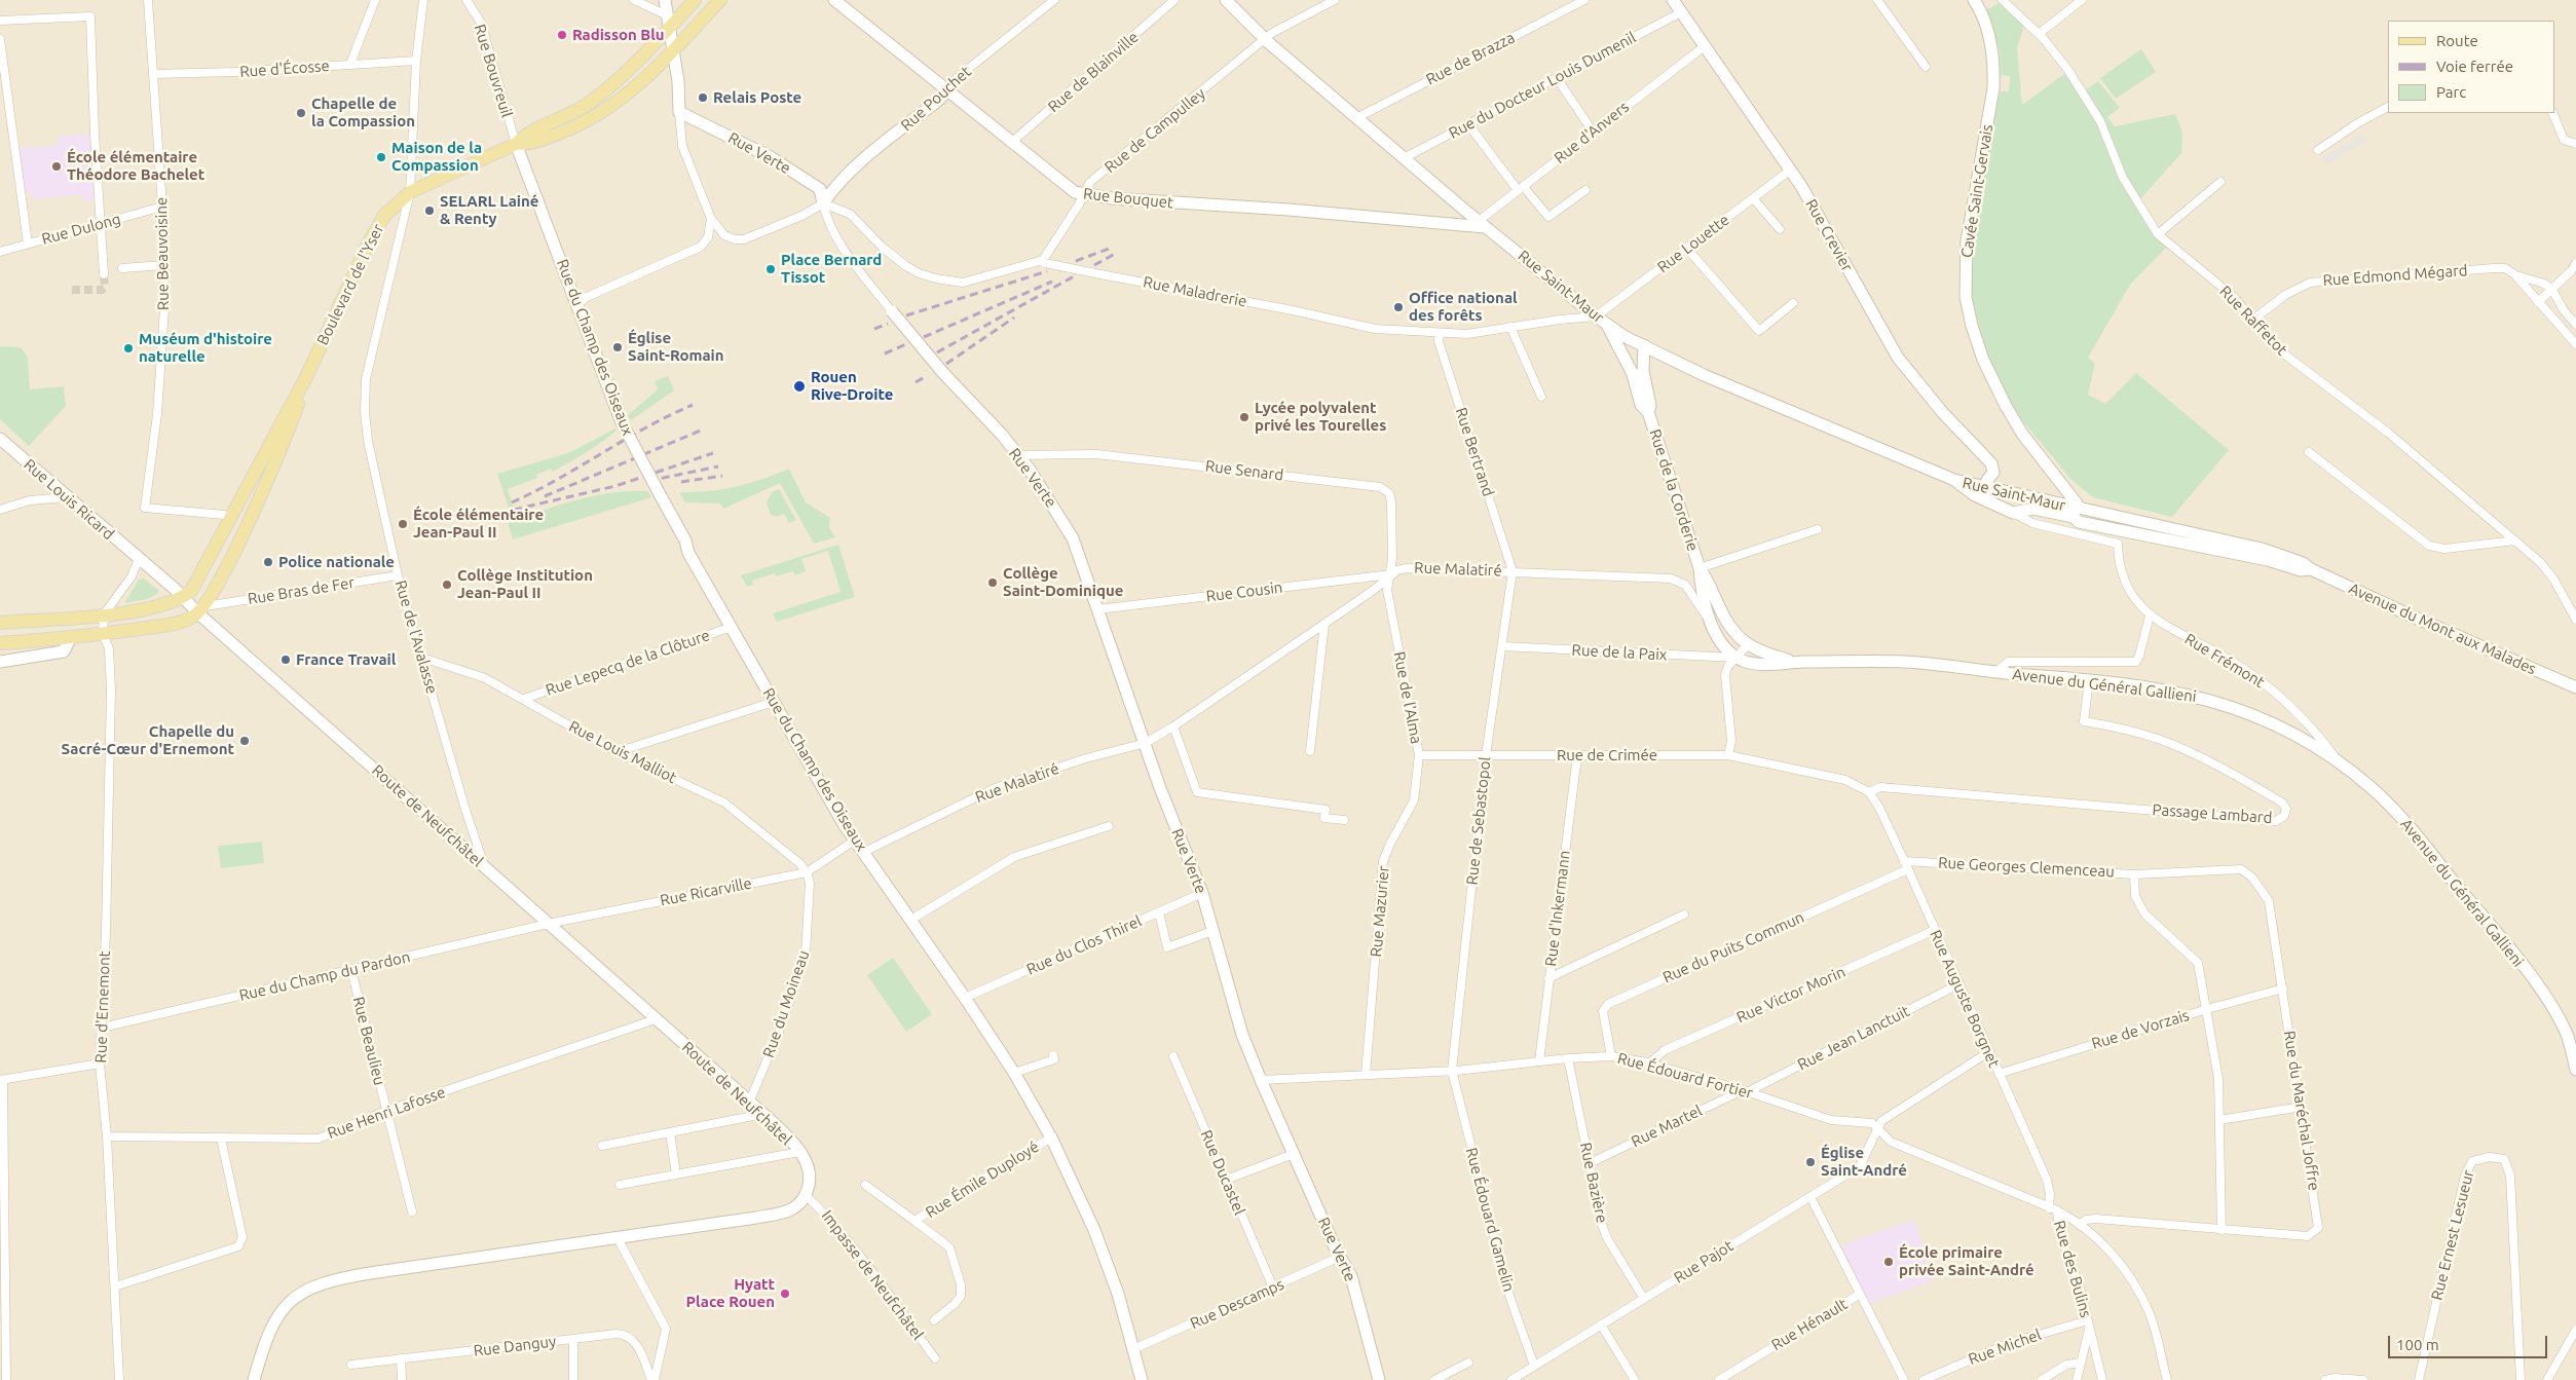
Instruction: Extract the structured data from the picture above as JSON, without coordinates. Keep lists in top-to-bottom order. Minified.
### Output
{"streets":{"main road":["Boulevard de l'Yser"],"street":["Rue de Brazza","Rue d'Écosse","Rue Bouvreuil","Rue de Blainville","Rue du Docteur Louis Dumenil","Rue Pouchet","Rue de Campulley","Rue d'Anvers","Rue Verte","Cavée Saint-Gervais","Rue Bouquet","Rue Dulong","Rue Crevier","Rue Louette","Rue Beauvoisine","Rue Edmond Mégard","Rue Saint-Maur","Rue Maladrerie","Rue Raffetot","Rue du Champ des Oiseaux","Rue Bertrand","Rue Senard","Rue de la Corderie","Rue Louis Ricard","Rue Malatiré","Rue Bras de Fer","Rue Cousin","Avenue du Mont aux Malades","Rue de l'Avalasse","Rue de la Paix","Rue Frémont","Rue Lepecq de la Clôture","Avenue du Général Gallieni","Rue de l'Alma","Rue Louis Malliot","Rue de Crimée","Passage Lambard","Route de Neufchâtel","Rue de Sebastopol","Rue Georges Clemenceau","Rue Ricarville","Rue d'Inkermann","Rue Mazurier","Rue du Clos Thirel","Rue du Puits Commun","Rue du Champ du Pardon","Rue Victor Morin","Rue Auguste Borgnet","Rue du Moineau","Rue d'Ernemont","Rue de Vorzais","Rue Jean Lanctuit","Rue Beaulieu","Rue Édouard Fortier","Rue du Maréchal Joffre","Rue Henri Lafosse","Rue Martel","Rue Ducastel","Rue Émile Duployé","Rue Bazière","Rue Édouard Gamelin","Rue Ernest Lesueur","Rue Pajot","Rue des Bulins","Impasse de Neufchâtel","Rue Descamps","Rue Hénault","Rue Danguy","Rue Michel"]},"crossings":[["Rue de Brazza","Rue Saint-Maur"],["Rue d'Écosse","Rue Beauvoisine"],["Rue d'Écosse","Rue de l'Avalasse"],["Rue Bouvreuil","Boulevard de l'Yser"],["Rue Bouvreuil","Rue du Champ des Oiseaux"],["Rue de Blainville","Rue Bouquet"],["Rue du Docteur Louis Dumenil","Rue Crevier"],["Rue du Docteur Louis Dumenil","Rue Saint-Maur"],["Rue Pouchet","Rue Verte"],["Rue Pouchet","Rue Bouquet"],["Rue Pouchet","Rue Maladrerie"],["Rue de Campulley","Rue Bouquet"],["Rue de Campulley","Rue Saint-Maur"],["Rue de Campulley","Rue Maladrerie"],["Rue d'Anvers","Rue Bouquet"],["Rue d'Anvers","Rue Crevier"],["Rue d'Anvers","Rue Saint-Maur"],["Rue Verte","Rue Maladrerie"],["Rue Verte","Rue Senard"],["Rue Verte","Rue Malatiré"],["Rue Verte","Rue Cousin"],["Rue Verte","Rue du Clos Thirel"],["Rue Verte","Rue Édouard Fortier"],["Rue Verte","Rue Descamps"],["Cavée Saint-Gervais","Rue Saint-Maur"],["Cavée Saint-Gervais","Avenue du Mont aux Malades"],["Rue Bouquet","Rue Saint-Maur"],["Rue Dulong","Rue Beauvoisine"],["Rue Crevier","Rue Louette"],["Rue Crevier","Rue Saint-Maur"],["Rue Louette","Rue Saint-Maur"],["Rue Louette","Rue Maladrerie"],["Rue Beauvoisine","Boulevard de l'Yser"],["Rue Edmond Mégard","Rue Raffetot"],["Boulevard de l'Yser","Rue du Champ des Oiseaux"],["Boulevard de l'Yser","Rue Louis Ricard"],["Boulevard de l'Yser","Rue Bras de Fer"],["Boulevard de l'Yser","Rue de l'Avalasse"],["Boulevard de l'Yser","Route de Neufchâtel"],["Rue Saint-Maur","Rue Maladrerie"],["Rue Saint-Maur","Rue de la Corderie"],["Rue Saint-Maur","Avenue du Mont aux Malades"],["Rue Saint-Maur","Rue Frémont"],["Rue Maladrerie","Rue Bertrand"],["Rue du Champ des Oiseaux","Rue Malatiré"],["Rue du Champ des Oiseaux","Rue Lepecq de la Clôture"],["Rue du Champ des Oiseaux","Rue Ricarville"],["Rue du Champ des Oiseaux","Rue du Clos Thirel"],["Rue du Champ des Oiseaux","Rue Émile Duployé"],["Rue du Champ des Oiseaux","Rue Descamps"],["Rue Bertrand","Rue Malatiré"],["Rue Bertrand","Rue de Sebastopol"],["Rue Senard","Rue Malatiré"],["Rue Senard","Rue Cousin"],["Rue Senard","Rue de l'Alma"],["Rue de la Corderie","Rue Malatiré"],["Rue de la Corderie","Rue de la Paix"],["Rue de la Corderie","Avenue du Général Gallieni"],["Rue Louis Ricard","Route de Neufchâtel"],["Rue Malatiré","Rue Cousin"],["Rue Malatiré","Rue de l'Alma"],["Rue Malatiré","Rue de Sebastopol"],["Rue Bras de Fer","Rue de l'Avalasse"],["Rue Bras de Fer","Route de Neufchâtel"],["Rue Cousin","Rue de l'Alma"],["Rue de l'Avalasse","Rue Louis Malliot"],["Rue de l'Avalasse","Route de Neufchâtel"],["Rue de la Paix","Rue de Sebastopol"],["Rue Frémont","Avenue du Général Gallieni"],["Rue Lepecq de la Clôture","Rue Louis Malliot"],["Avenue du Général Gallieni","Passage Lambard"],["Rue de l'Alma","Rue de Crimée"],["Rue de l'Alma","Rue de Sebastopol"],["Rue de l'Alma","Rue Mazurier"],["Rue Louis Malliot","Rue Ricarville"],["Rue Louis Malliot","Rue du Moineau"],["Rue de Crimée","Rue de Sebastopol"],["Rue de Crimée","Rue d'Inkermann"],["Passage Lambard","Rue Auguste Borgnet"],["Route de Neufchâtel","Rue Ricarville"],["Route de Neufchâtel","Rue du Champ du Pardon"],["Route de Neufchâtel","Rue du Moineau"],["Route de Neufchâtel","Rue Henri Lafosse"],["Route de Neufchâtel","Impasse de Neufchâtel"],["Rue de Sebastopol","Rue Édouard Fortier"],["Rue de Sebastopol","Rue Édouard Gamelin"],["Rue Georges Clemenceau","Rue Auguste Borgnet"],["Rue Georges Clemenceau","Rue de Vorzais"],["Rue Georges Clemenceau","Rue du Maréchal Joffre"],["Rue Ricarville","Rue du Champ du Pardon"],["Rue Ricarville","Rue du Moineau"],["Rue d'Inkermann","Rue Édouard Fortier"],["Rue Mazurier","Rue Édouard Fortier"],["Rue du Puits Commun","Rue Auguste Borgnet"],["Rue du Puits Commun","Rue Édouard Fortier"],["Rue du Champ du Pardon","Rue d'Ernemont"],["Rue du Champ du Pardon","Rue Beaulieu"],["Rue Victor Morin","Rue Auguste Borgnet"],["Rue Victor Morin","Rue Édouard Fortier"],["Rue Auguste Borgnet","Rue de Vorzais"],["Rue Auguste Borgnet","Rue Jean Lanctuit"],["Rue Auguste Borgnet","Rue Édouard Fortier"],["Rue Auguste Borgnet","Rue des Bulins"],["Rue d'Ernemont","Rue Henri Lafosse"],["Rue de Vorzais","Rue du Maréchal Joffre"],["Rue Jean Lanctuit","Rue Édouard Fortier"],["Rue Jean Lanctuit","Rue Martel"],["Rue Beaulieu","Rue Henri Lafosse"],["Rue Édouard Fortier","Rue du Maréchal Joffre"],["Rue Édouard Fortier","Rue Martel"],["Rue Édouard Fortier","Rue Bazière"],["Rue Édouard Fortier","Rue Édouard Gamelin"],["Rue Édouard Fortier","Rue Pajot"],["Rue Édouard Fortier","Rue des Bulins"],["Rue Martel","Rue Bazière"],["Rue Ducastel","Rue Descamps"],["Rue Bazière","Rue Pajot"],["Rue Édouard Gamelin","Rue Pajot"],["Rue Pajot","Rue Hénault"],["Rue des Bulins","Rue Michel"]],"places":["Radisson Blu","Relais Poste","Chapelle de la Compassion","Maison de la Compassion","École élémentaire Théodore Bachelet","SELARL Lainé & Renty","Place Bernard Tissot","Office national des forêts","Église Saint-Romain","Muséum d'histoire naturelle","Rouen Rive-Droite","Lycée polyvalent privé les Tourelles","École élémentaire Jean-Paul II","Police nationale","Collège Saint-Dominique","Collège Institution Jean-Paul II","France Travail","Chapelle du Sacré-Cœur d'Ernemont","Église Saint-André","École primaire privée Saint-André","Hyatt Place Rouen"],"legend":["Route","Voie ferrée","Parc"],"scale_bar":"100 m"}
